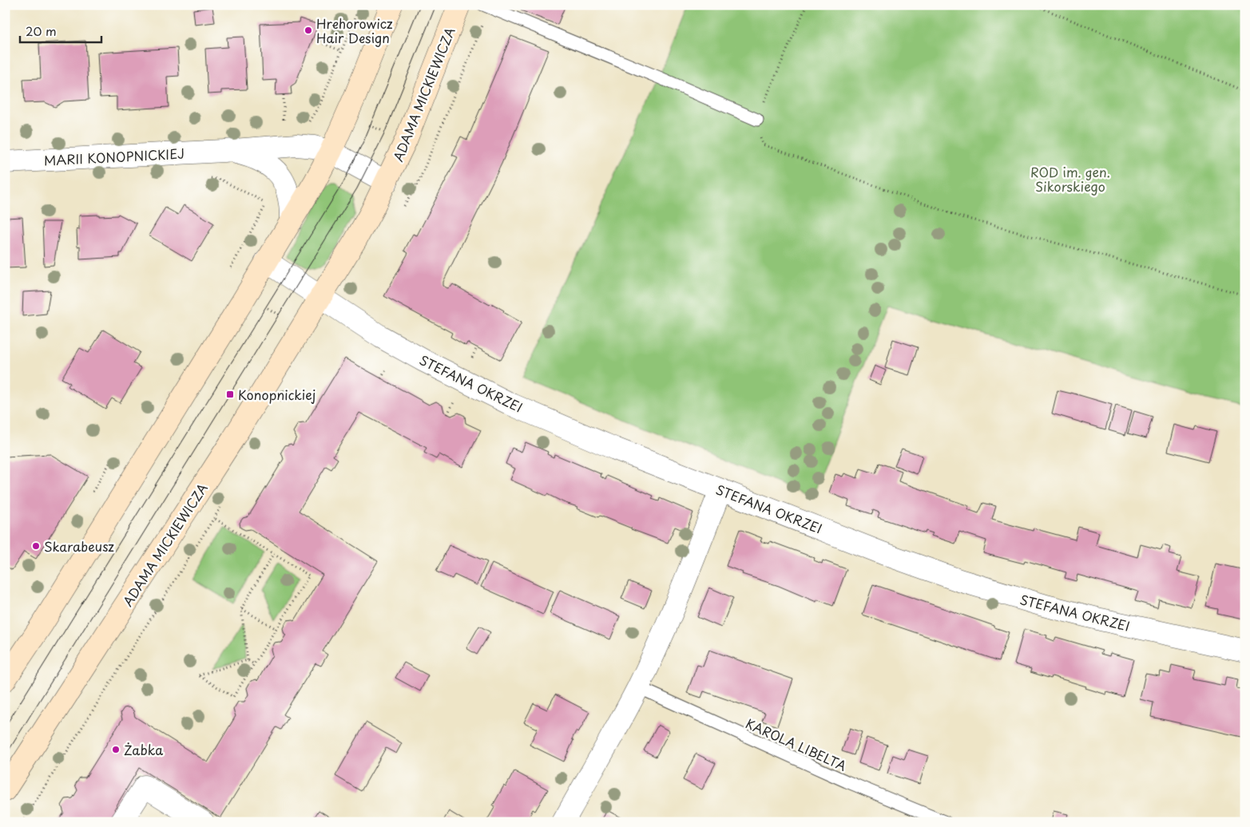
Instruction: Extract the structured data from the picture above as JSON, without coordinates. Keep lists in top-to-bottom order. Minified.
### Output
{"streets":{"street":["ADAMA MICKIEWICZA","MARII KONOPNICKIEJ","STEFANA OKRZEI"],"lane":["KAROLA LIBELTA"]},"crossings":[["ADAMA MICKIEWICZA","STEFANA OKRZEI"]],"parks":["ROD im. gen. Sikorskiego"],"places":{"other":["Hrehorowicz Hair Design","Skarabeusz","Żabka"],"transit":["Konopnickiej"]},"scale_bar":"20 m"}
